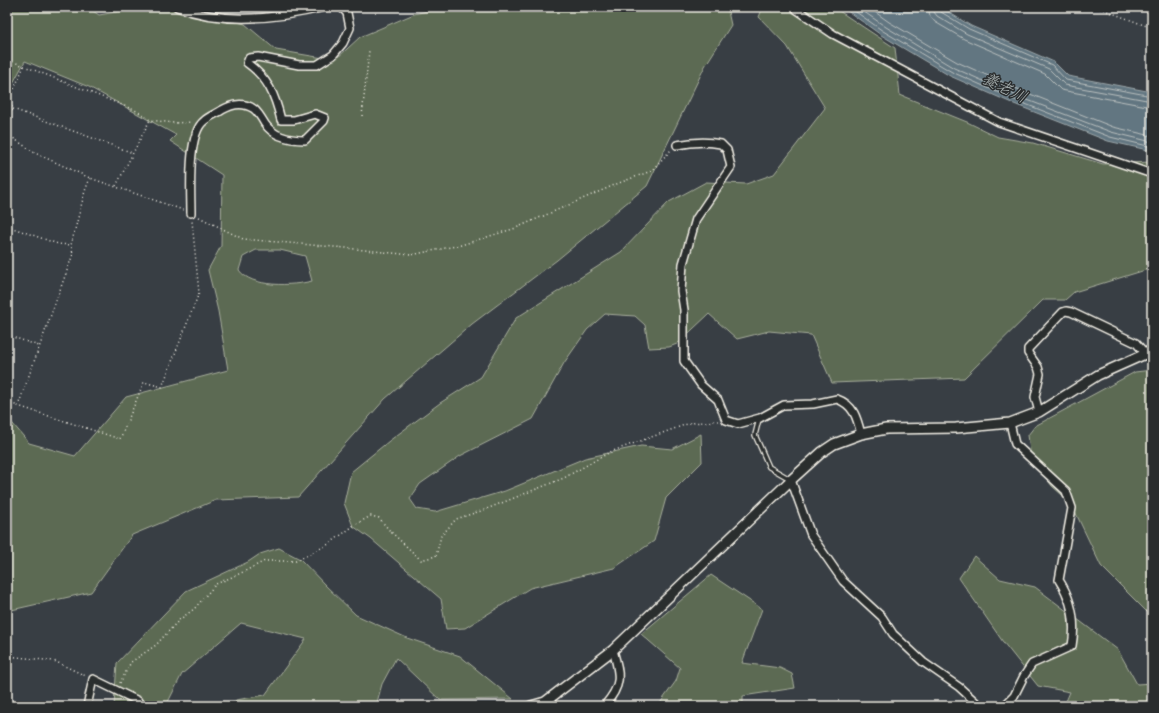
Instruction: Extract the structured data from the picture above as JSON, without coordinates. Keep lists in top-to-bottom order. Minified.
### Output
{"water":["養老川"]}
